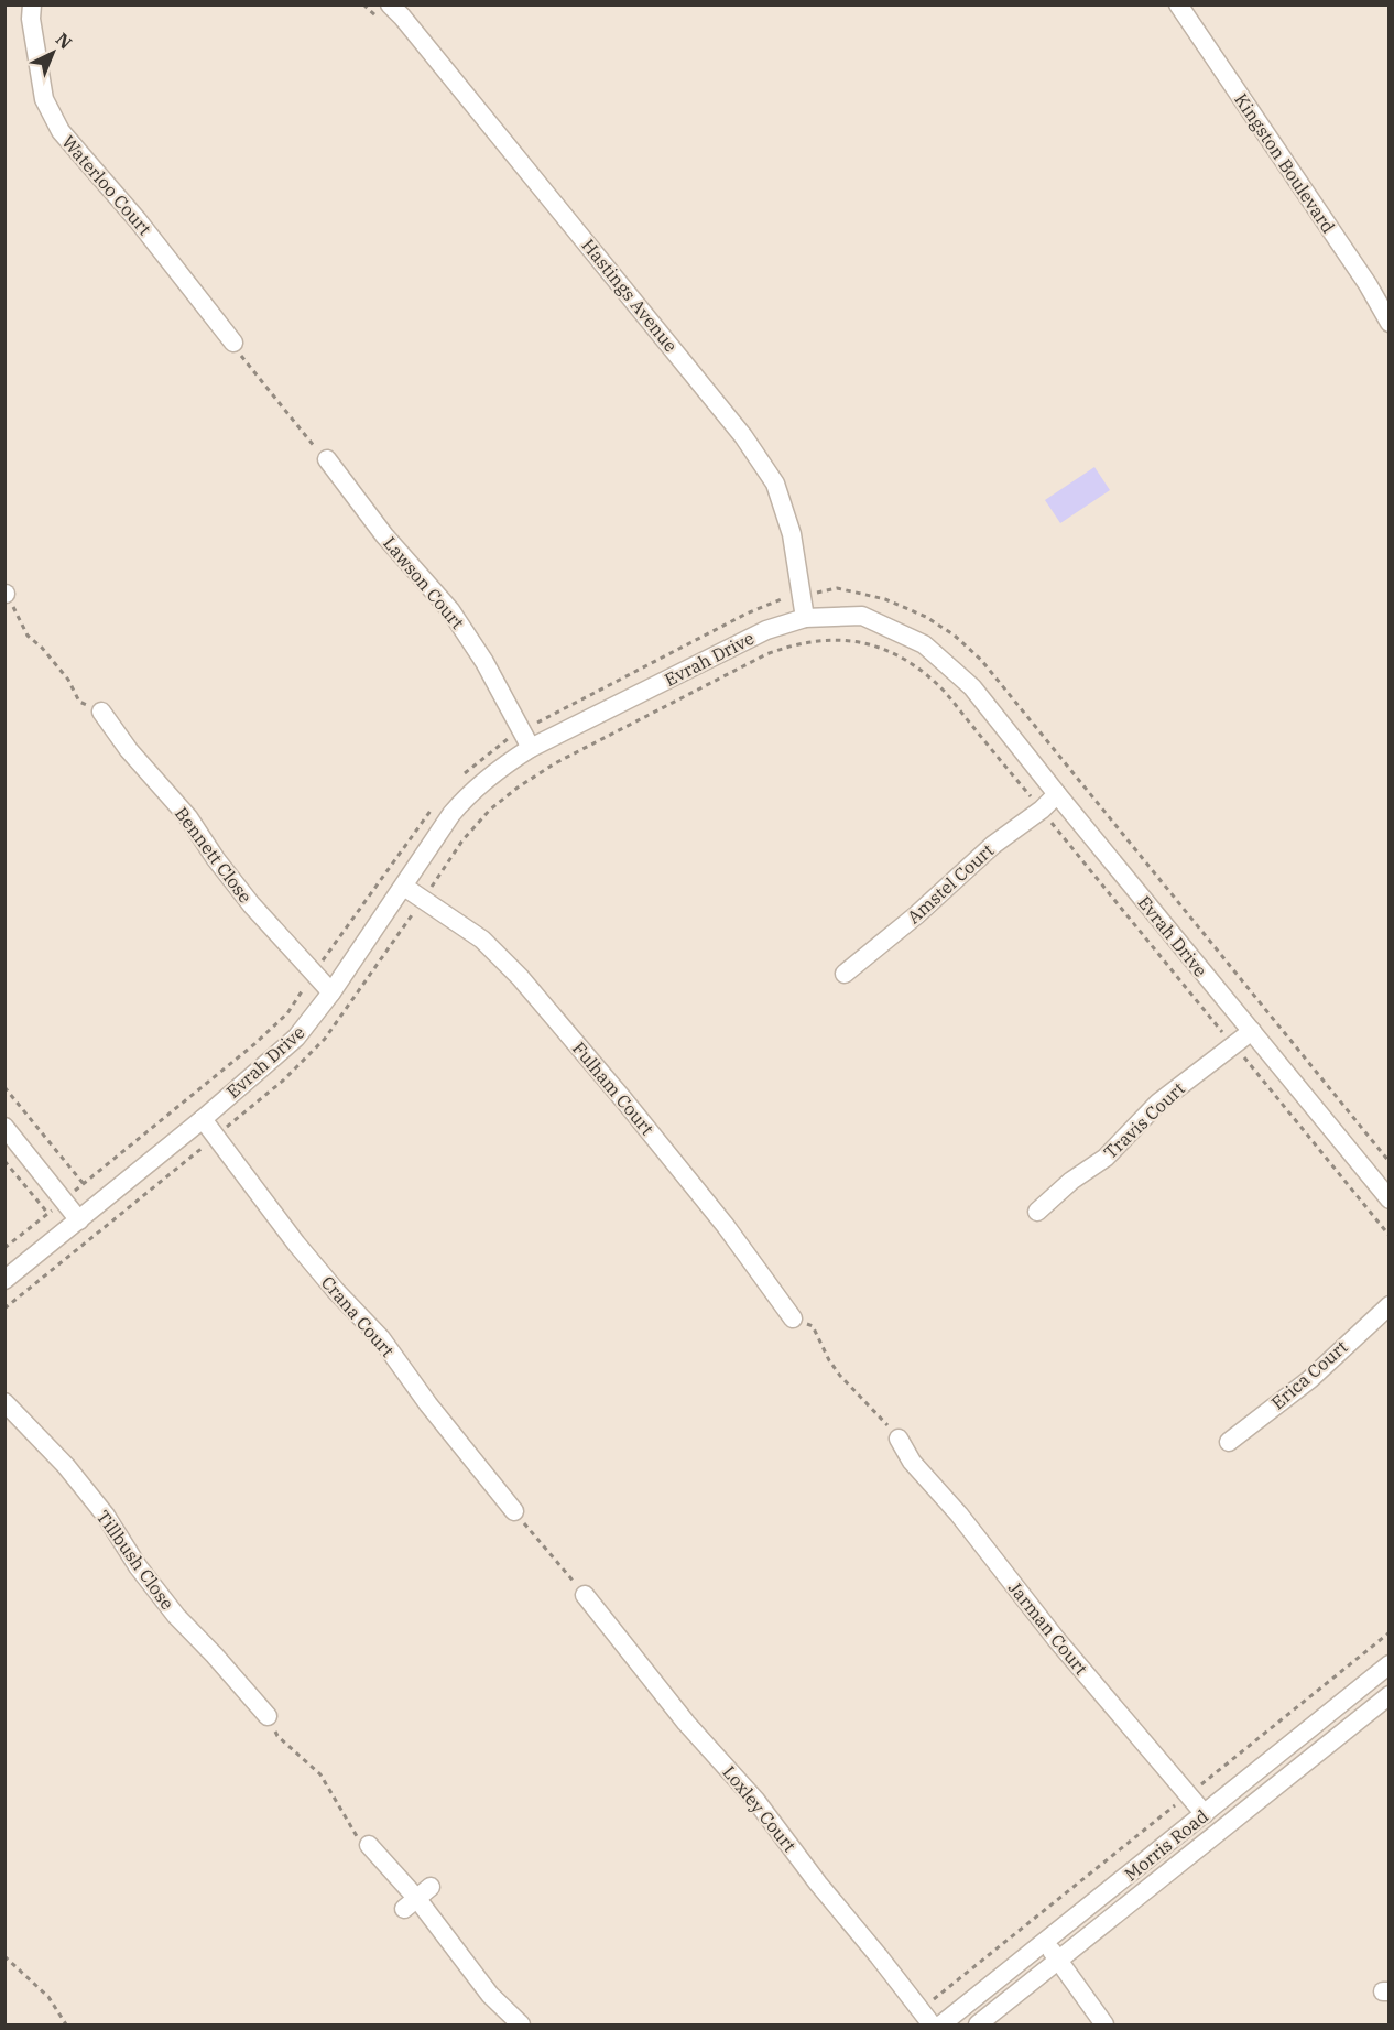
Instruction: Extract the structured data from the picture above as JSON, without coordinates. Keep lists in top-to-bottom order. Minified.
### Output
{"streets":{"street":["Kingston Boulevard","Waterloo Court","Hastings Avenue","Lawson Court","Evrah Drive","Bennett Close","Amstel Court","Fulham Court","Travis Court","Crana Court","Erica Court","Tillbush Close","Jarman Court","Loxley Court","Morris Road"]},"crossings":[["Hastings Avenue","Evrah Drive"],["Lawson Court","Evrah Drive"],["Evrah Drive","Bennett Close"],["Evrah Drive","Amstel Court"],["Evrah Drive","Fulham Court"],["Evrah Drive","Travis Court"],["Evrah Drive","Crana Court"],["Jarman Court","Morris Road"]],"north":"top right"}
